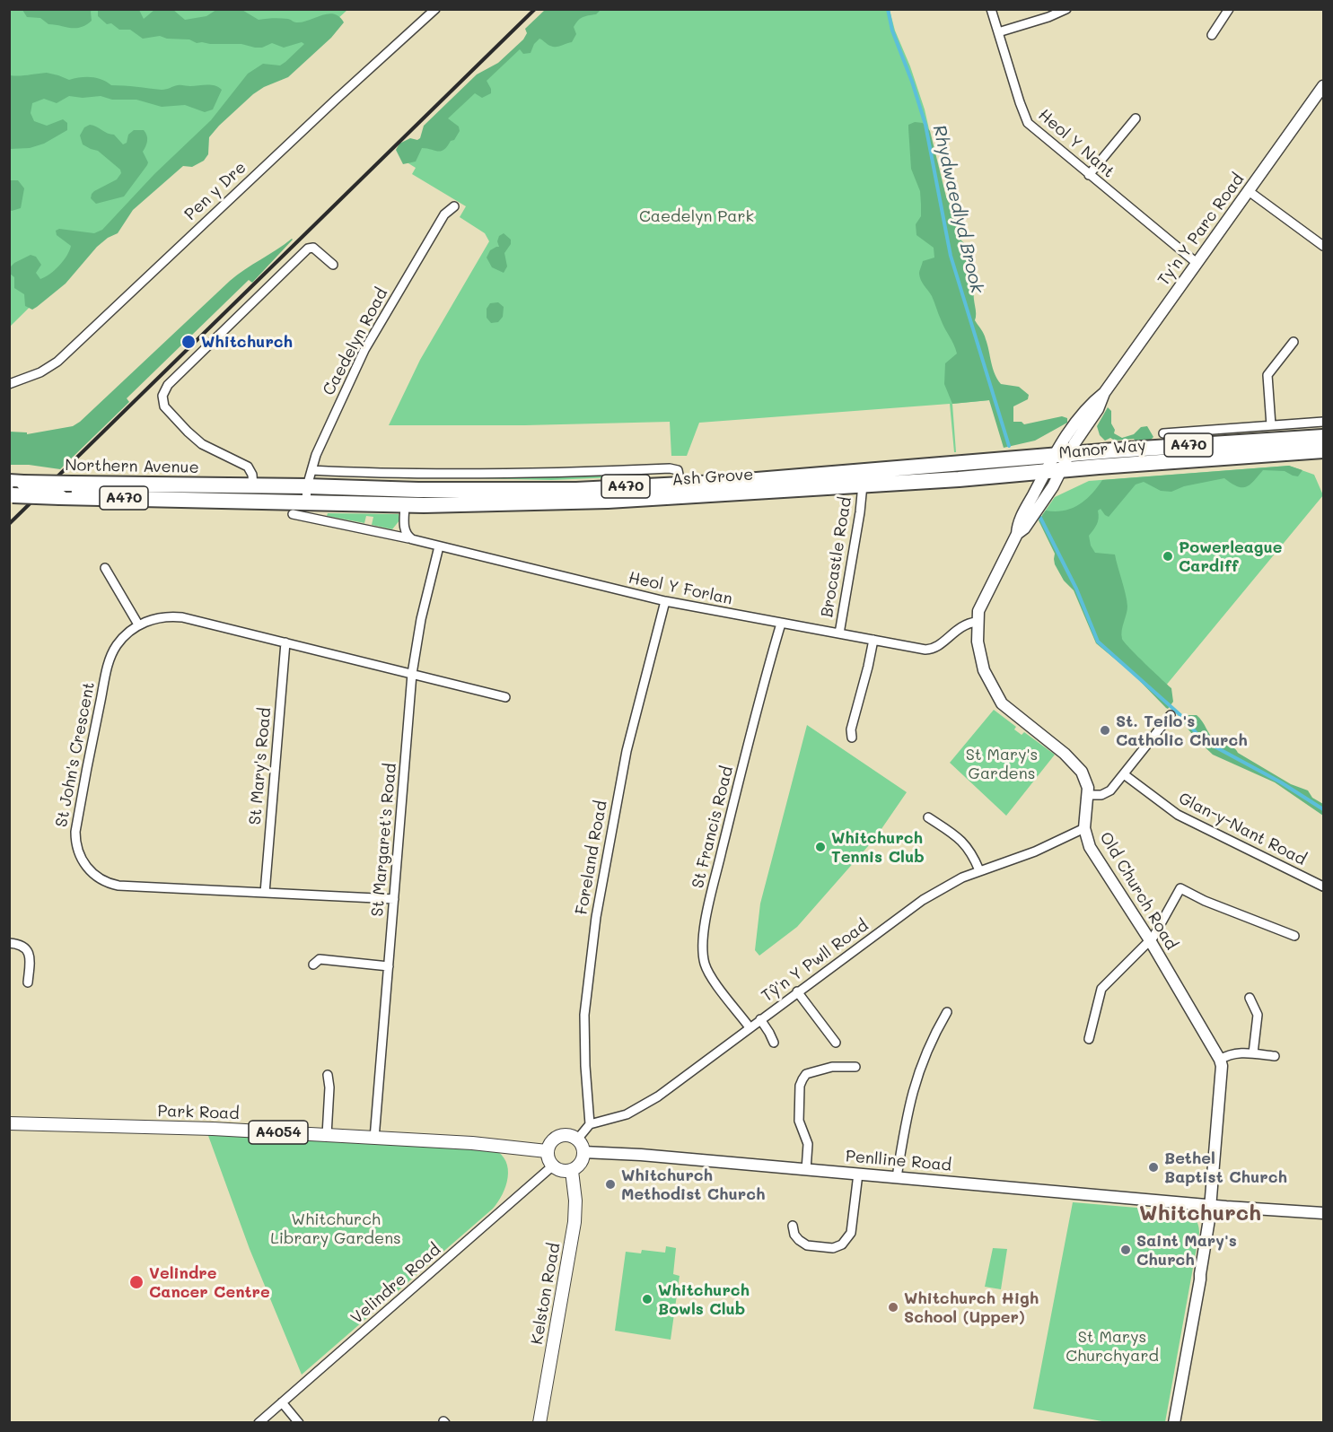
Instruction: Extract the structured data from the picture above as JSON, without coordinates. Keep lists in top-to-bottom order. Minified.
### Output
{"streets":{"highway":["A470","Manor Way","Northern Avenue","Ash Grove"],"main road":["Park Road","A4054","Kelston Road"],"street":["Heol Y Nant","Pen y Dre","Ty'n Y Parc Road","Caedelyn Road","Brocastle Road","Heol Y Forlan","St John's Crescent","St Mary's Road","St Francis Road","Glan-y-Nant Road","St Margaret's Road","Foreland Road","Old Church Road","Tŷ'n Y Pwll Road","Penlline Road","Velindre Road"]},"crossings":[["Heol Y Nant","Ty'n Y Parc Road"],["Ty'n Y Parc Road","Manor Way"],["Ty'n Y Parc Road","Ash Grove"],["Ty'n Y Parc Road","Old Church Road"],["Caedelyn Road","Ash Grove"],["Manor Way","Ash Grove"],["Manor Way","Old Church Road"],["Northern Avenue","Ash Grove"],["Ash Grove","Brocastle Road"],["Ash Grove","Old Church Road"],["Brocastle Road","Heol Y Forlan"],["Heol Y Forlan","St Francis Road"],["Heol Y Forlan","St Margaret's Road"],["Heol Y Forlan","Foreland Road"],["Heol Y Forlan","Old Church Road"],["St John's Crescent","St Mary's Road"],["St John's Crescent","St Margaret's Road"],["St Francis Road","Tŷ'n Y Pwll Road"],["St Margaret's Road","Park Road"],["Foreland Road","Tŷ'n Y Pwll Road"],["Old Church Road","Tŷ'n Y Pwll Road"],["Old Church Road","Penlline Road"],["Park Road","Penlline Road"],["Park Road","Velindre Road"],["Park Road","Kelston Road"],["Penlline Road","Velindre Road"],["Penlline Road","Kelston Road"],["Velindre Road","Kelston Road"]],"districts":["Whitchurch"],"water":["Rhydwaedlyd Brook"],"parks":["Caedelyn Park","St Mary's Gardens","Whitchurch Library Gardens","St Marys Churchyard"],"places":["Whitchurch","Powerleague Cardiff","St. Teilo's Catholic Church","Whitchurch Tennis Club","Bethel Baptist Church","Whitchurch Methodist Church","Saint Mary's Church","Velindre Cancer Centre","Whitchurch Bowls Club","Whitchurch High School (Upper)"]}
